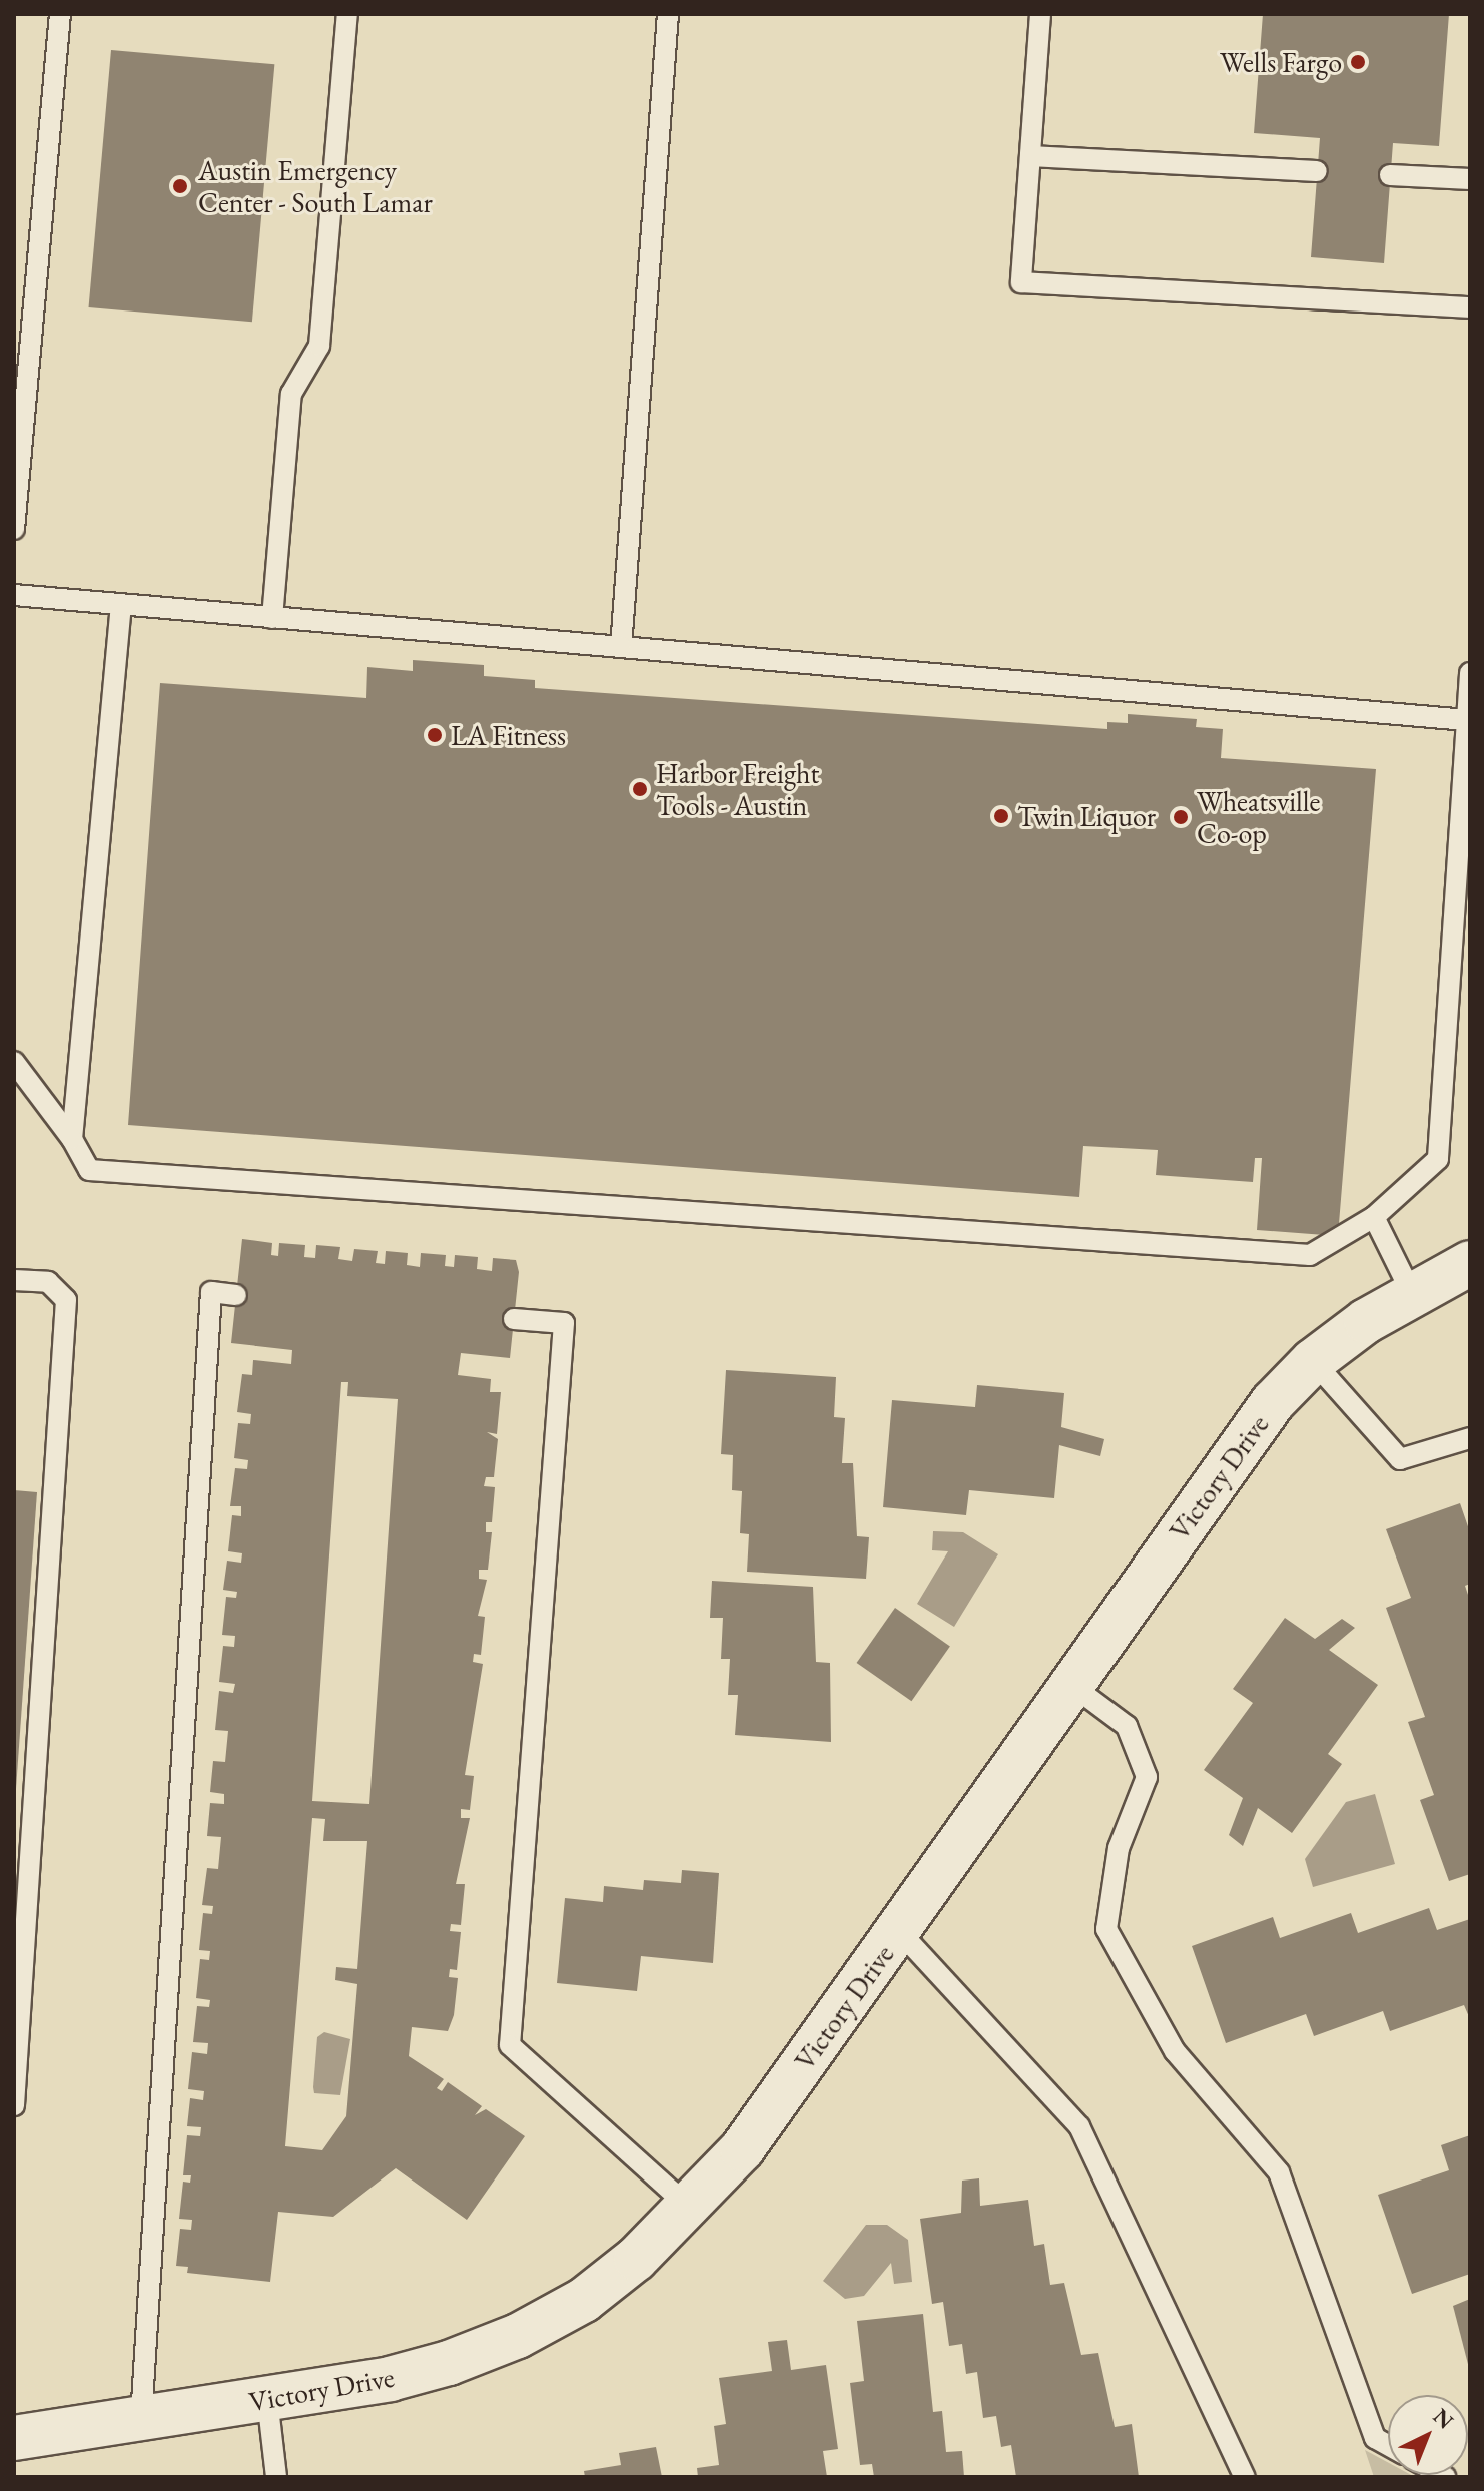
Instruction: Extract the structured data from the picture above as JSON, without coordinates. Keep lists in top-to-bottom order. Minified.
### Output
{"streets":{"street":["Victory Drive"]},"places":["Wells Fargo","Austin Emergency Center - South Lamar","LA Fitness","Harbor Freight Tools - Austin","Twin Liquor","Wheatsville Co-op"],"north":"top right"}
